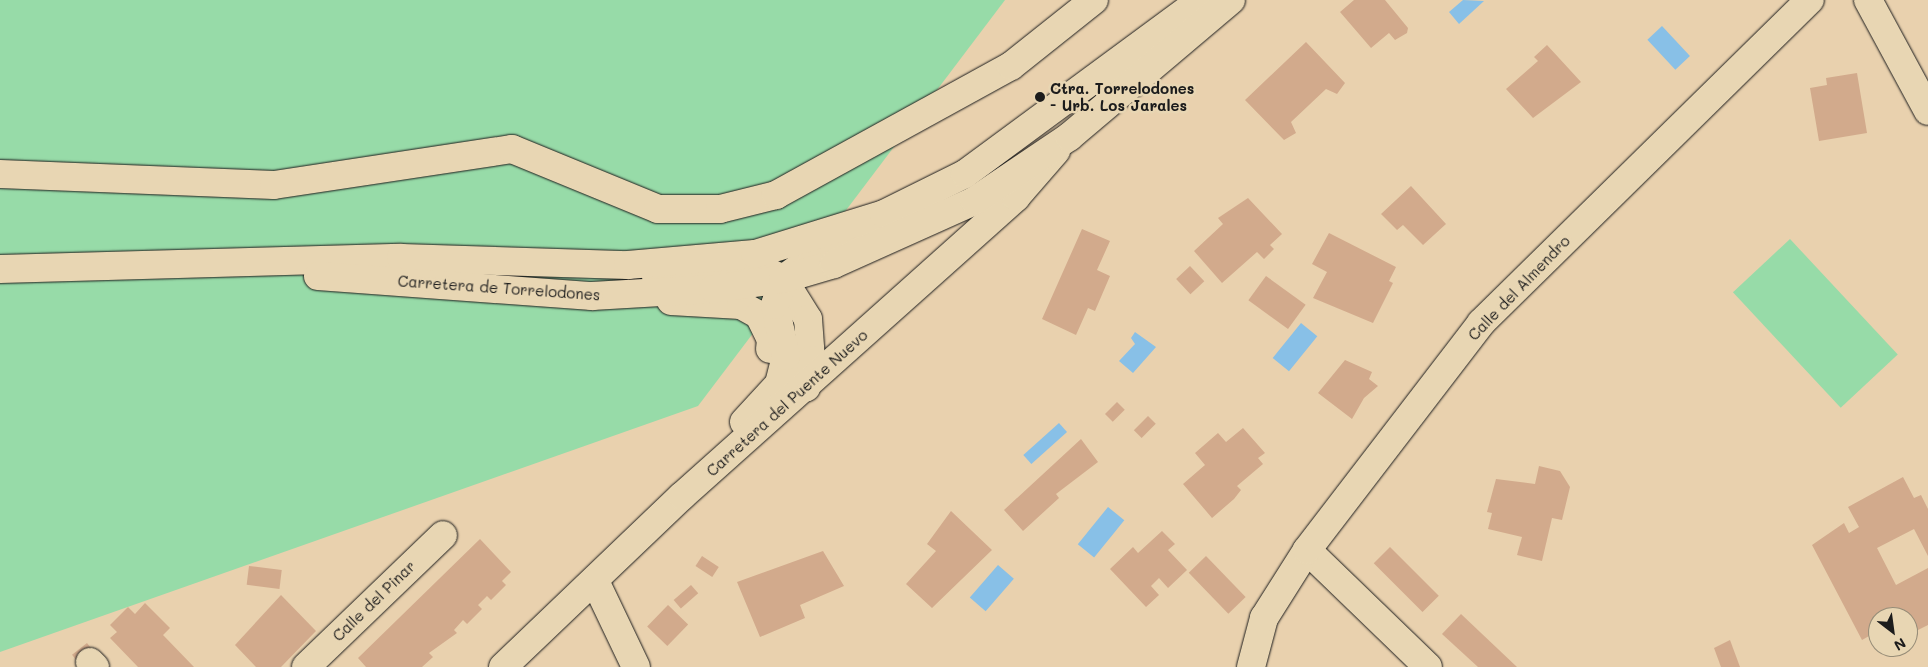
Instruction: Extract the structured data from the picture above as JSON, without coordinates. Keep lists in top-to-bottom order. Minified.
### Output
{"streets":{"street":["Carretera de Torrelodones","Calle del Almendro","Carretera del Puente Nuevo","Calle del Pinar"]},"crossings":[["Carretera de Torrelodones","Carretera del Puente Nuevo"]],"places":["Ctra. Torrelodones - Urb. Los Jarales"],"north":"bottom right"}
